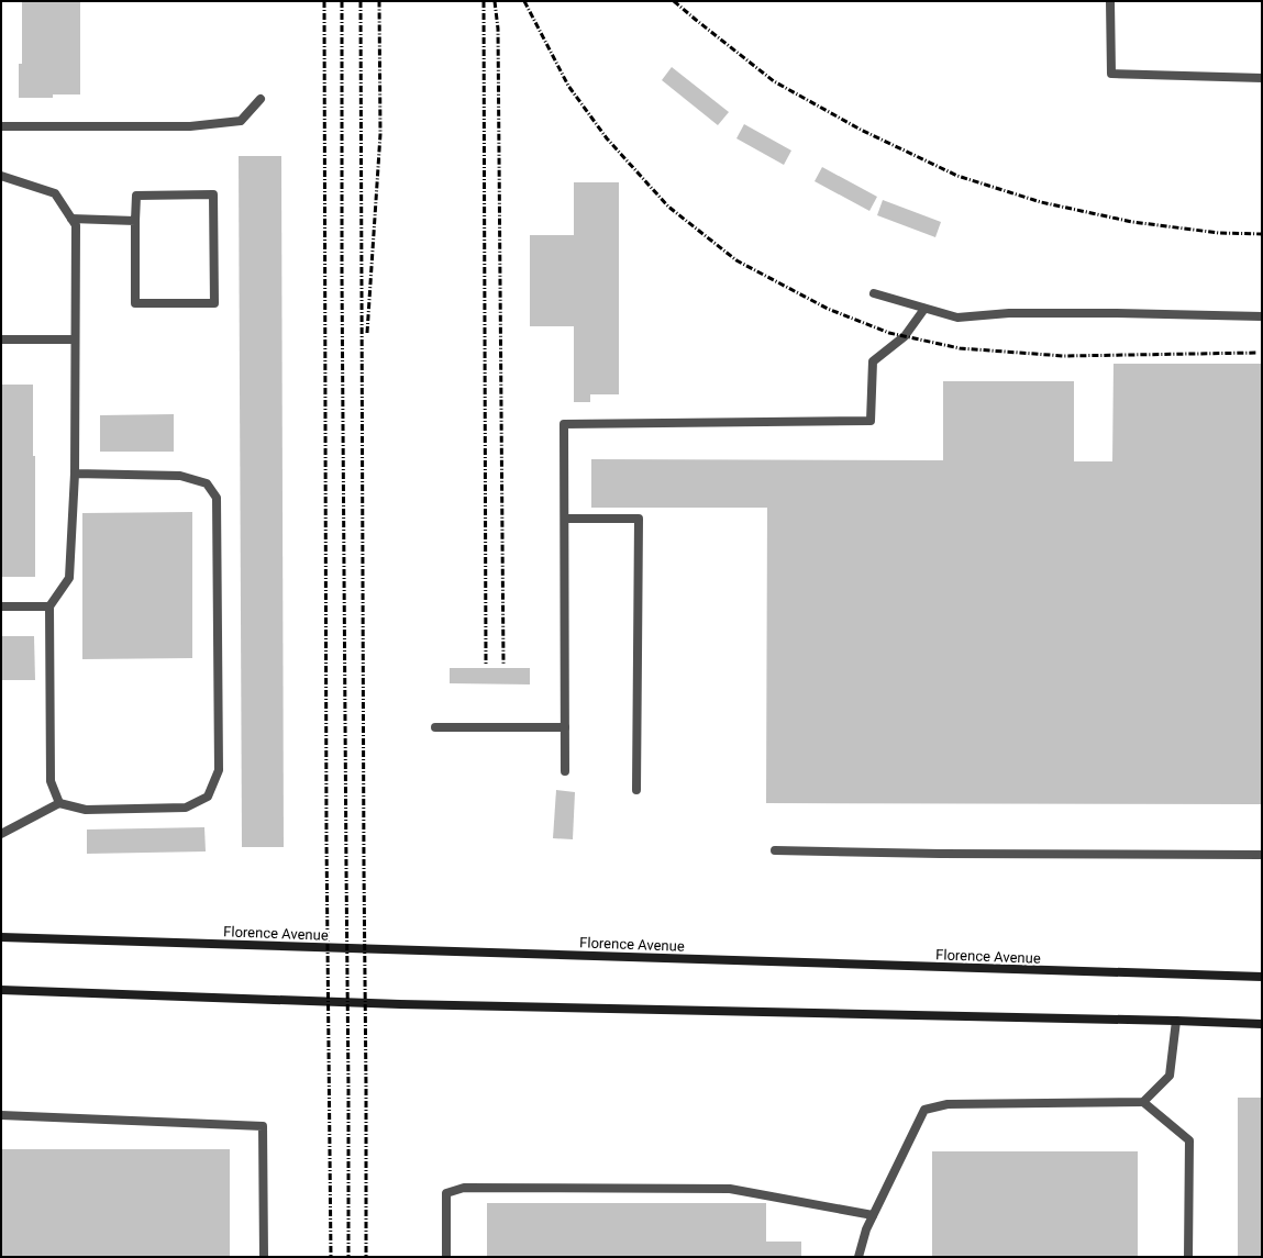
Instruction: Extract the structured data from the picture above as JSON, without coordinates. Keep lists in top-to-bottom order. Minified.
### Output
{"streets":{"main road":["Florence Avenue"]}}
